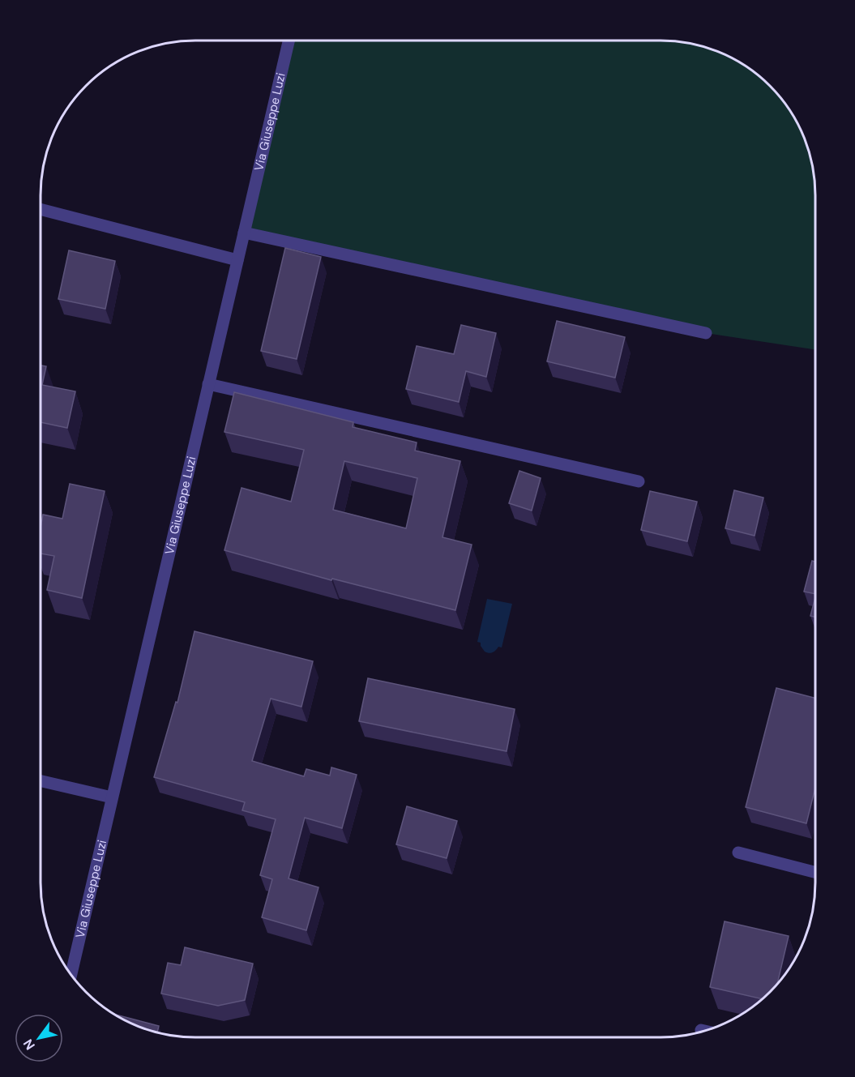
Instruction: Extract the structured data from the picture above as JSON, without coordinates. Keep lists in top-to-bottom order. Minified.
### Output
{"streets":{"street":["Via Giuseppe Luzi"]},"north":"bottom left"}
